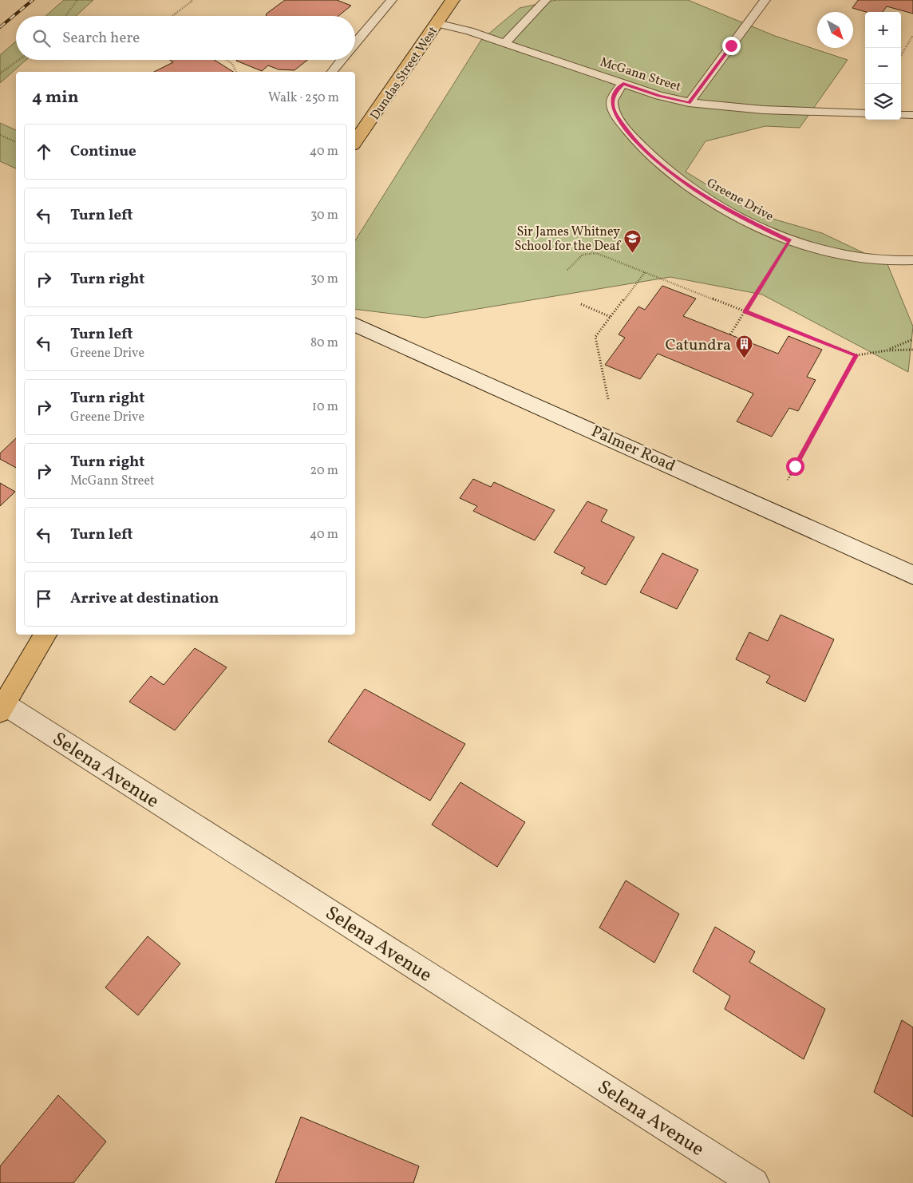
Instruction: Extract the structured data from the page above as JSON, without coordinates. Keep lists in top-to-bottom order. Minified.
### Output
{"streets":{"main road":["Dundas Street West"],"street":["Palmer Road","Selena Avenue"],"lane":["McGann Street","Greene Drive"]},"crossings":[["Dundas Street West","McGann Street"],["McGann Street","Greene Drive"]],"places":{"school or university":["Sir James Whitney School for the Deaf"],"building":["Catundra"]},"north":"bottom right","page":{"map_buttons":["+","−"],"search":"Search here","heading":["4 min","Walk · 250 m"],"list":[["Continue","40 m"],["Turn left","30 m"],["Turn right","30 m"],["Turn left","Greene Drive","80 m"],["Turn right","Greene Drive","10 m"],["Turn right","McGann Street","20 m"],["Turn left","40 m"],"Arrive at destination"]}}
